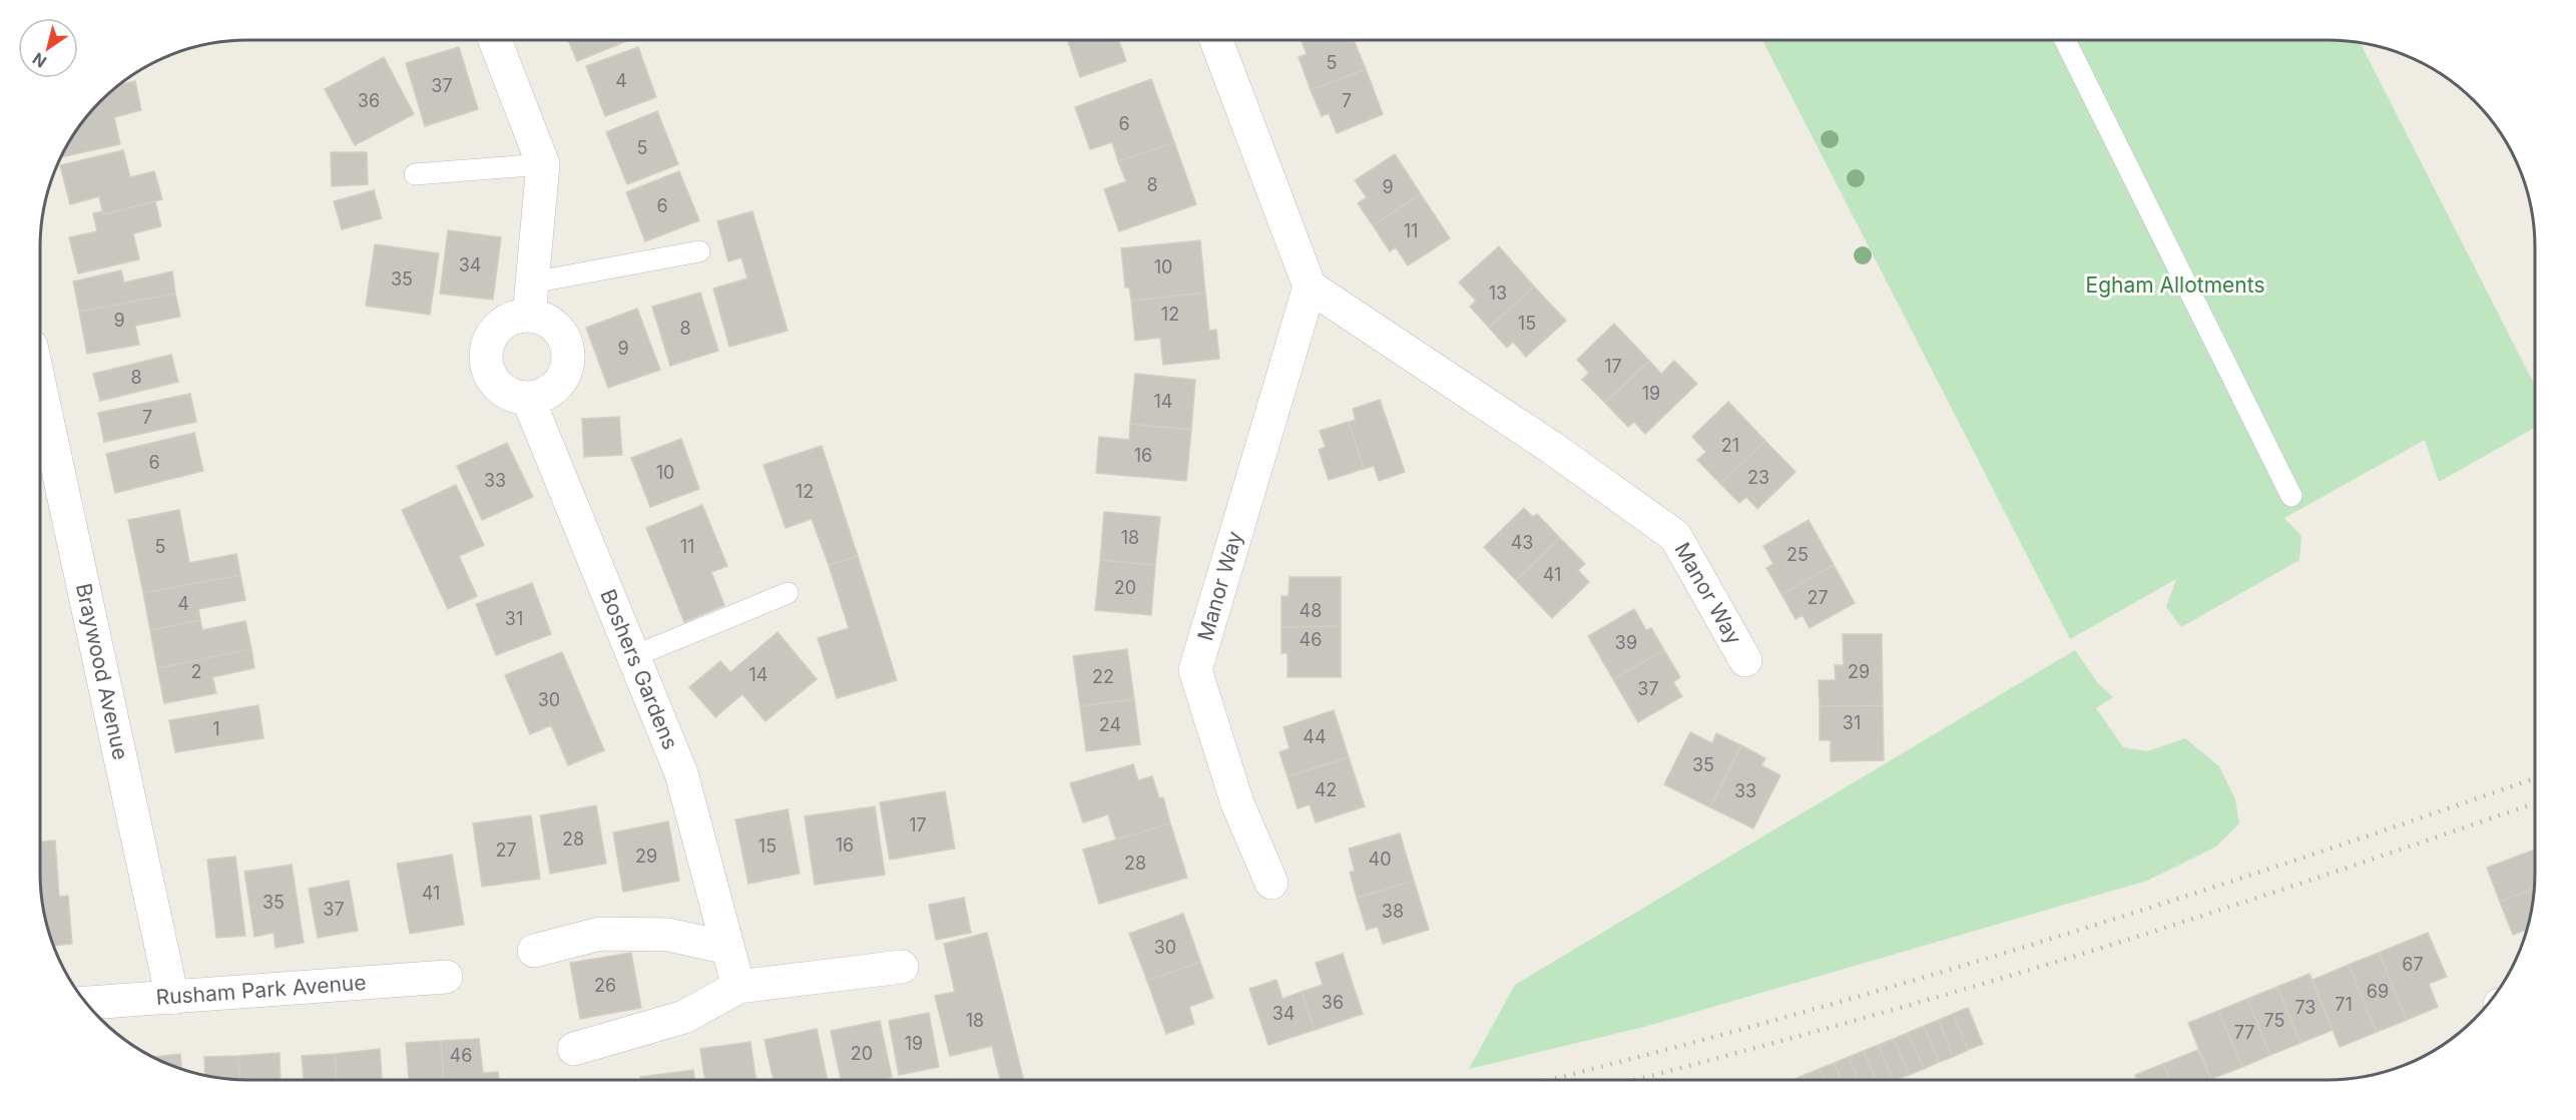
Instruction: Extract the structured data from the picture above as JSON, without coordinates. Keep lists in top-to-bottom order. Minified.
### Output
{"streets":{"street":["Manor Way","Boshers Gardens","Braywood Avenue","Rusham Park Avenue"]},"crossings":[["Braywood Avenue","Rusham Park Avenue"]],"parks":["Egham Allotments"],"house_numbers":["5","4","37","36","7","6","5","8","9","6","11","34","10","35","13","12","9","15","8","9","17","8","19","14","7","21","16","6","10","23","33","12","18","43","5","11","25","41","20","27","4","48","31","46","39","2","29","14","22","37","30","31","24","1","44","35","42","33","17","28","16","15","27","29","40","28","41","35","37","38","30","67","26","69","36","71","73","34","18","75","77","19","20","46"],"north":"bottom left"}
